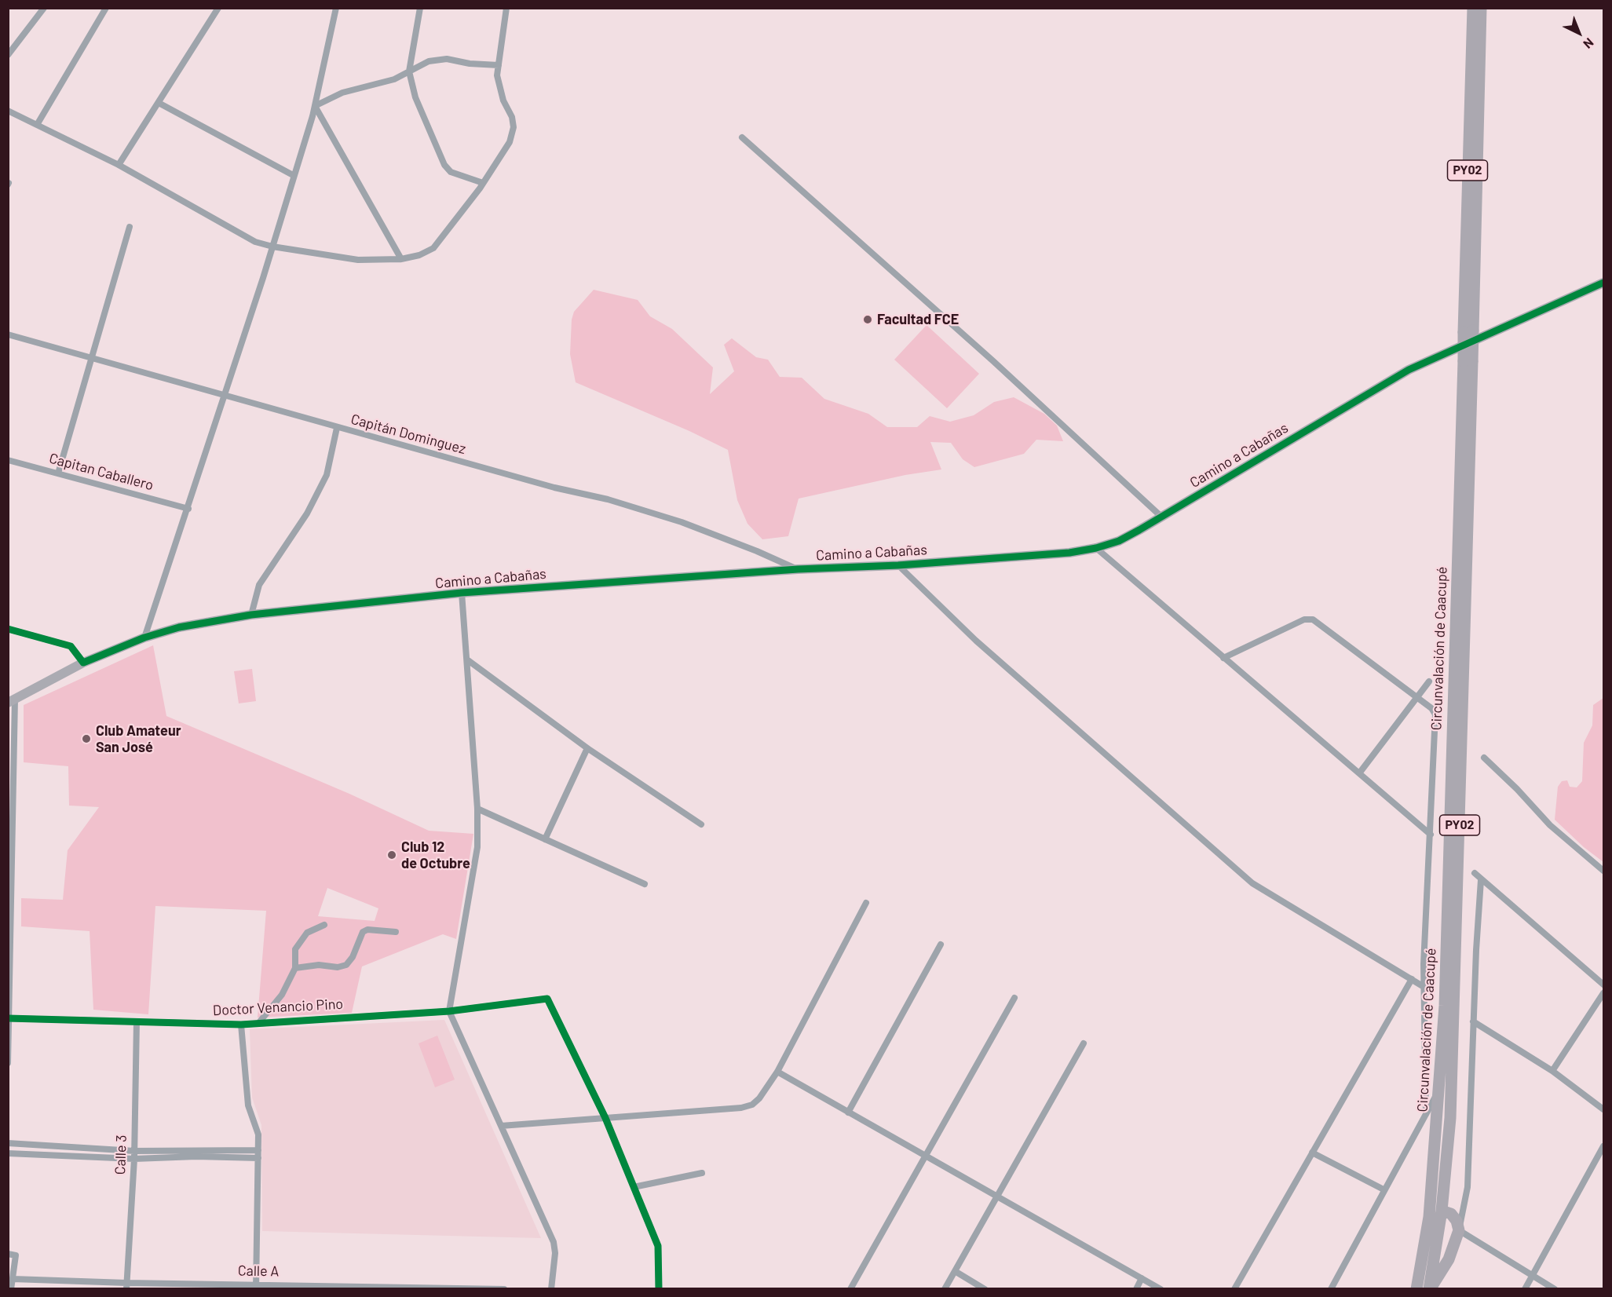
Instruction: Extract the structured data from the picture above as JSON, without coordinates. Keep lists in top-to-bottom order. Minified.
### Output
{"streets":{"highway":["PY02","Circunvalación de Caacupé"],"street":["Capitán Dominguez","Camino a Cabañas","Capitan Caballero","Doctor Venancio Pino","Calle 3","Calle A"]},"crossings":[["Capitán Dominguez","Camino a Cabañas"],["Doctor Venancio Pino","Calle 3"],["Calle 3","Calle A"]],"places":["Facultad FCE","Club Amateur San José","Club 12 de Octubre"],"north":"bottom right"}
